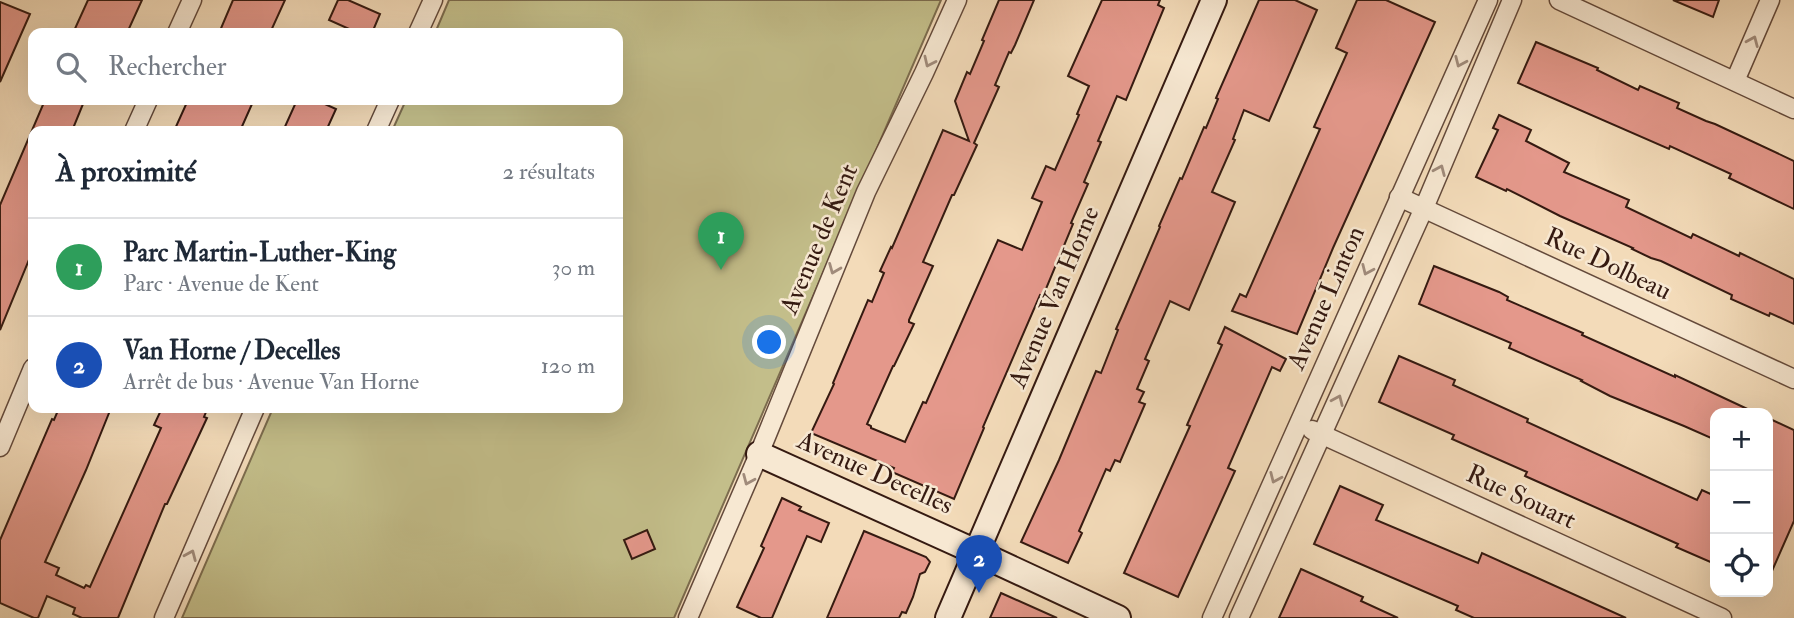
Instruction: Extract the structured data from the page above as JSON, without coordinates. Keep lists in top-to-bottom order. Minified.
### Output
{"streets":{"main road":["Avenue Van Horne","Avenue Decelles"],"street":["Avenue de Kent","Rue Dolbeau","Avenue Linton","Rue Souart"]},"crossings":[["Avenue de Kent","Avenue Decelles"],["Rue Dolbeau","Avenue Linton"],["Avenue Van Horne","Avenue Decelles"],["Avenue Linton","Rue Souart"]],"one_way":["Avenue de Kent"],"page":{"search":"Rechercher","heading":["À proximité","2 résultats"],"pins":["1","2"],"list":[{"mark":"1","name":"Parc Martin-Luther-King","note":"Parc · Avenue de Kent","value":"30 m"},{"mark":"2","name":"Van Horne / Decelles","note":"Arrêt de bus · Avenue Van Horne","value":"120 m"}],"map_buttons":["+","−"]}}
